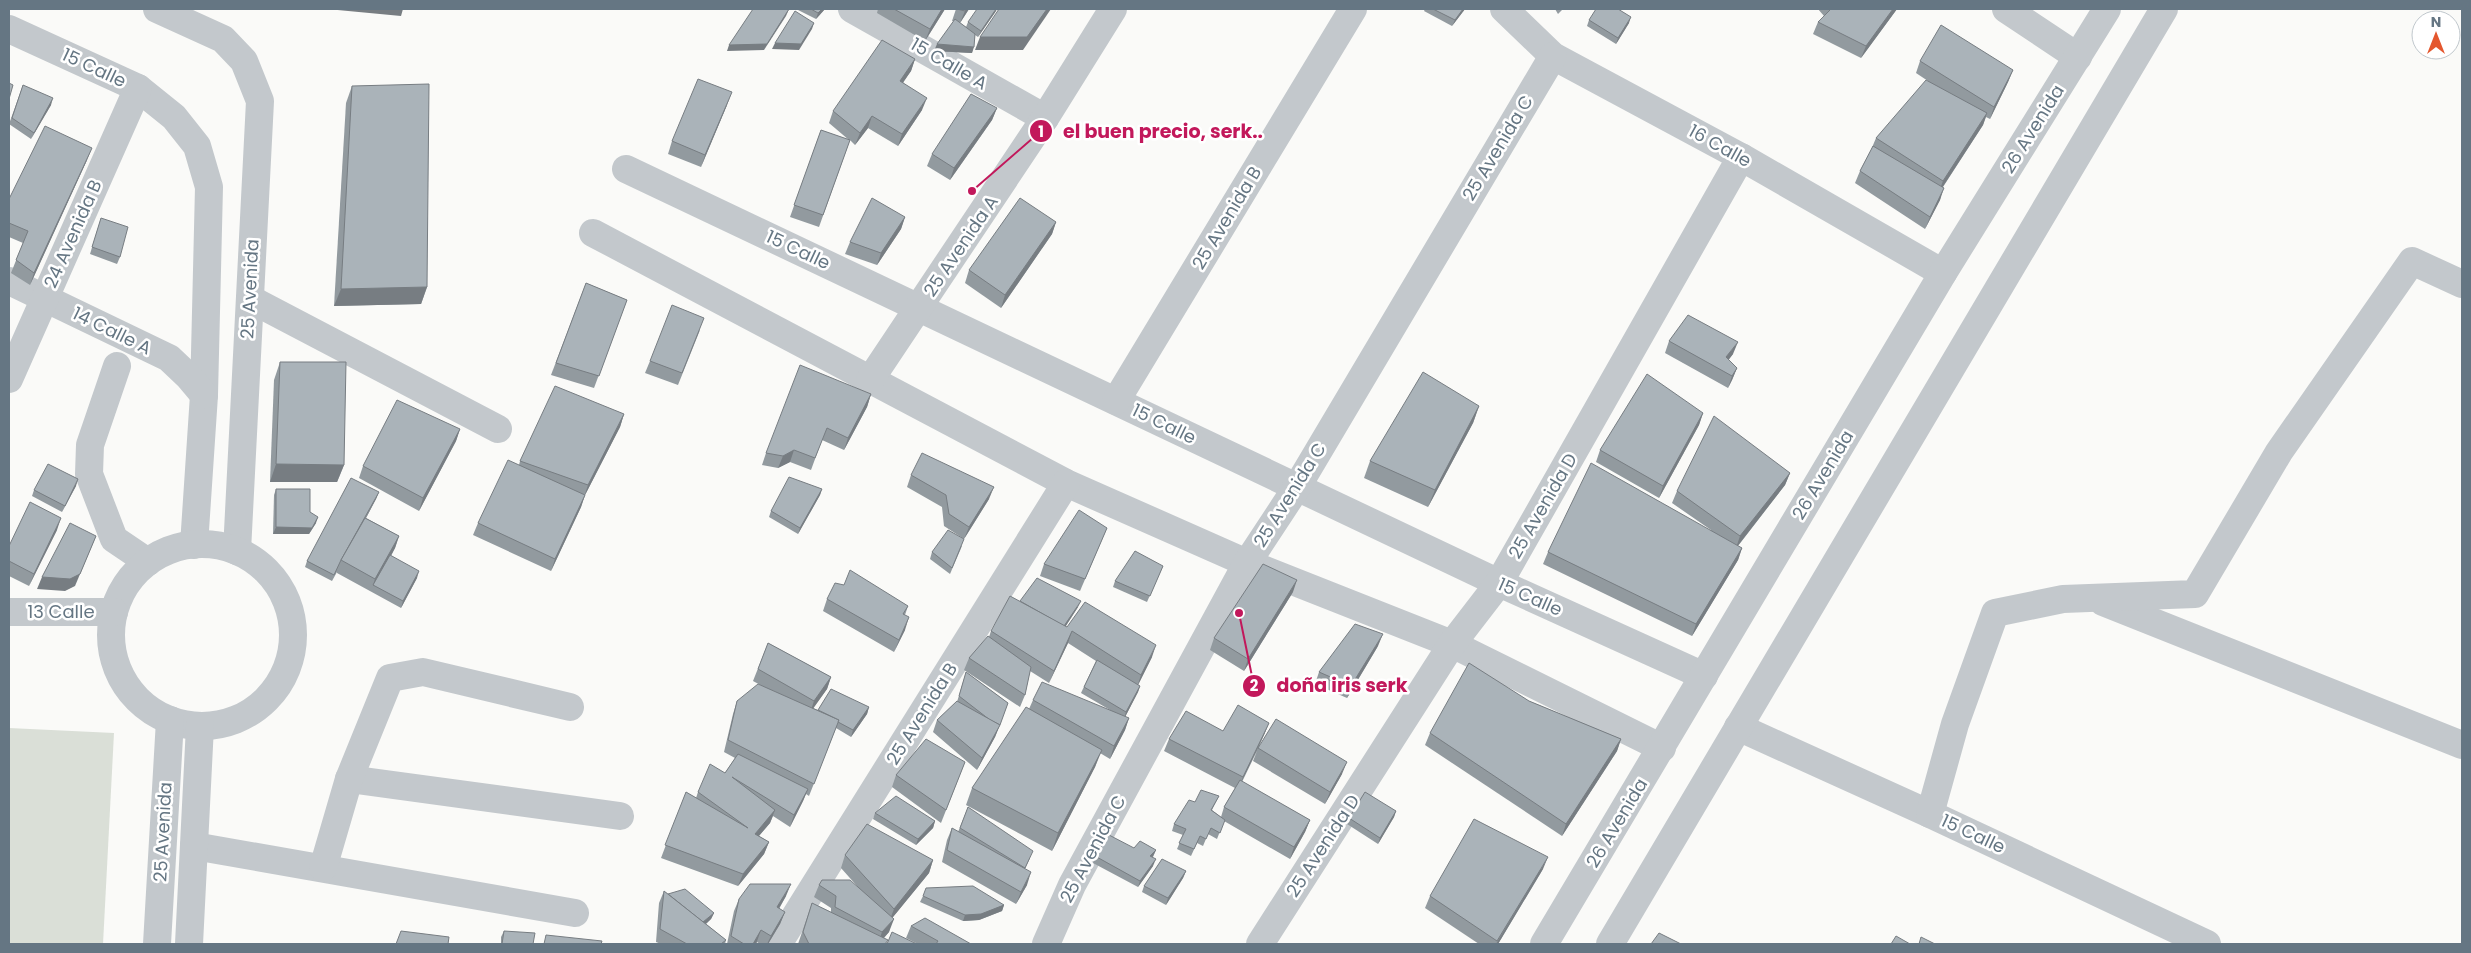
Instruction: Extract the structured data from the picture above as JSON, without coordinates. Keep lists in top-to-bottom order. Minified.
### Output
{"streets":{"street":["15 Calle A","15 Calle","26 Avenida","16 Calle","25 Avenida C","25 Avenida B","24 Avenida B","25 Avenida A","25 Avenida","14 Calle A","25 Avenida D","13 Calle"]},"crossings":[["15 Calle A","25 Avenida A"],["15 Calle","26 Avenida"],["15 Calle","25 Avenida C"],["15 Calle","25 Avenida B"],["15 Calle","24 Avenida B"],["15 Calle","25 Avenida A"],["15 Calle","14 Calle A"],["15 Calle","25 Avenida D"],["26 Avenida","16 Calle"],["16 Calle","25 Avenida C"],["16 Calle","25 Avenida D"],["24 Avenida B","14 Calle A"]],"places":["el buen precio, serk..","doña iris serk"],"north":"top"}
